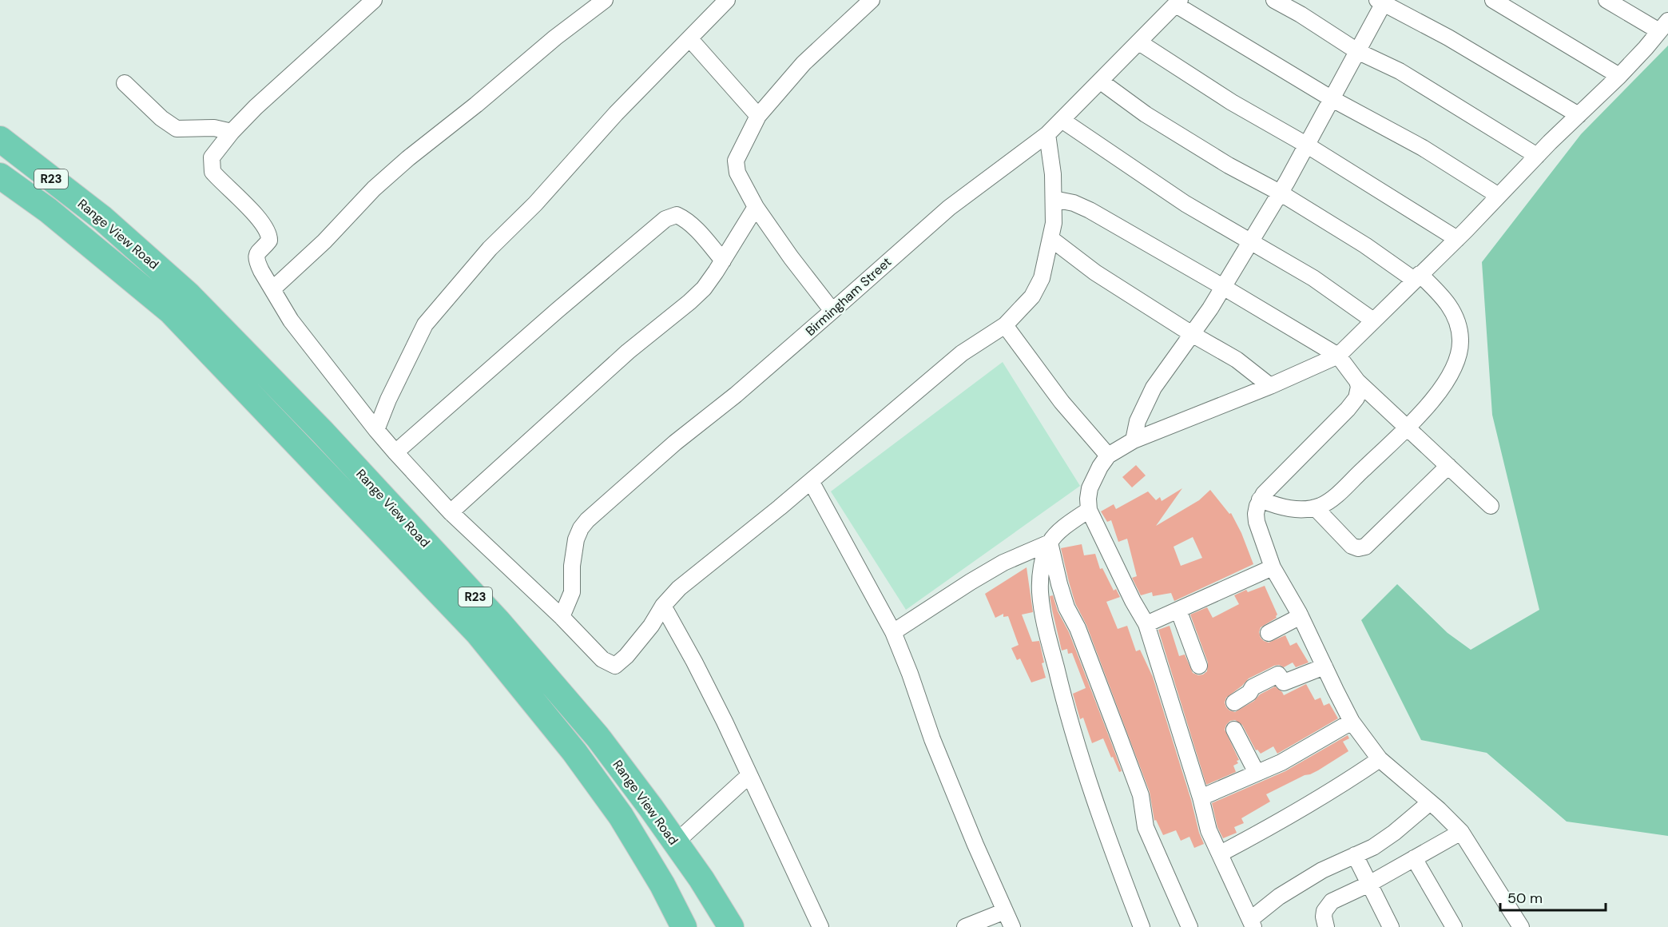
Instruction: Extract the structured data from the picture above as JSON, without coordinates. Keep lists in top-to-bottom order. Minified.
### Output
{"streets":{"main road":["R23","Range View Road"],"street":["Birmingham Street"]},"scale_bar":"50 m"}
